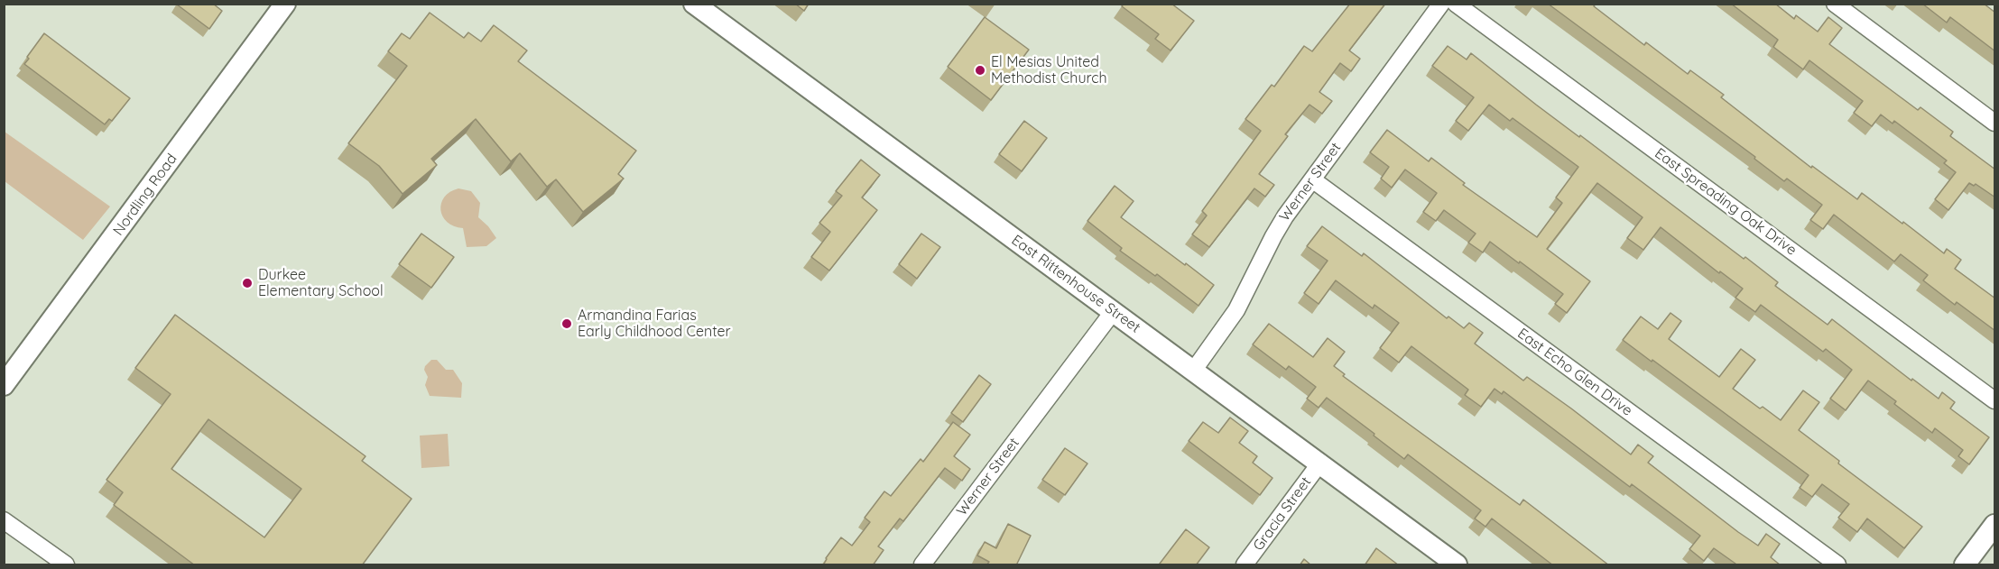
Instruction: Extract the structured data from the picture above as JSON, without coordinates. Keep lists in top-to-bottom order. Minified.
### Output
{"streets":{"street":["Werner Street","Nordling Road","East Spreading Oak Drive","East Rittenhouse Street","East Echo Glen Drive","Gracia Street"]},"crossings":[["Werner Street","East Rittenhouse Street"],["Werner Street","East Echo Glen Drive"],["East Rittenhouse Street","Gracia Street"]],"places":["El Mesias United Methodist Church","Durkee Elementary School","Armandina Farias Early Childhood Center"]}
